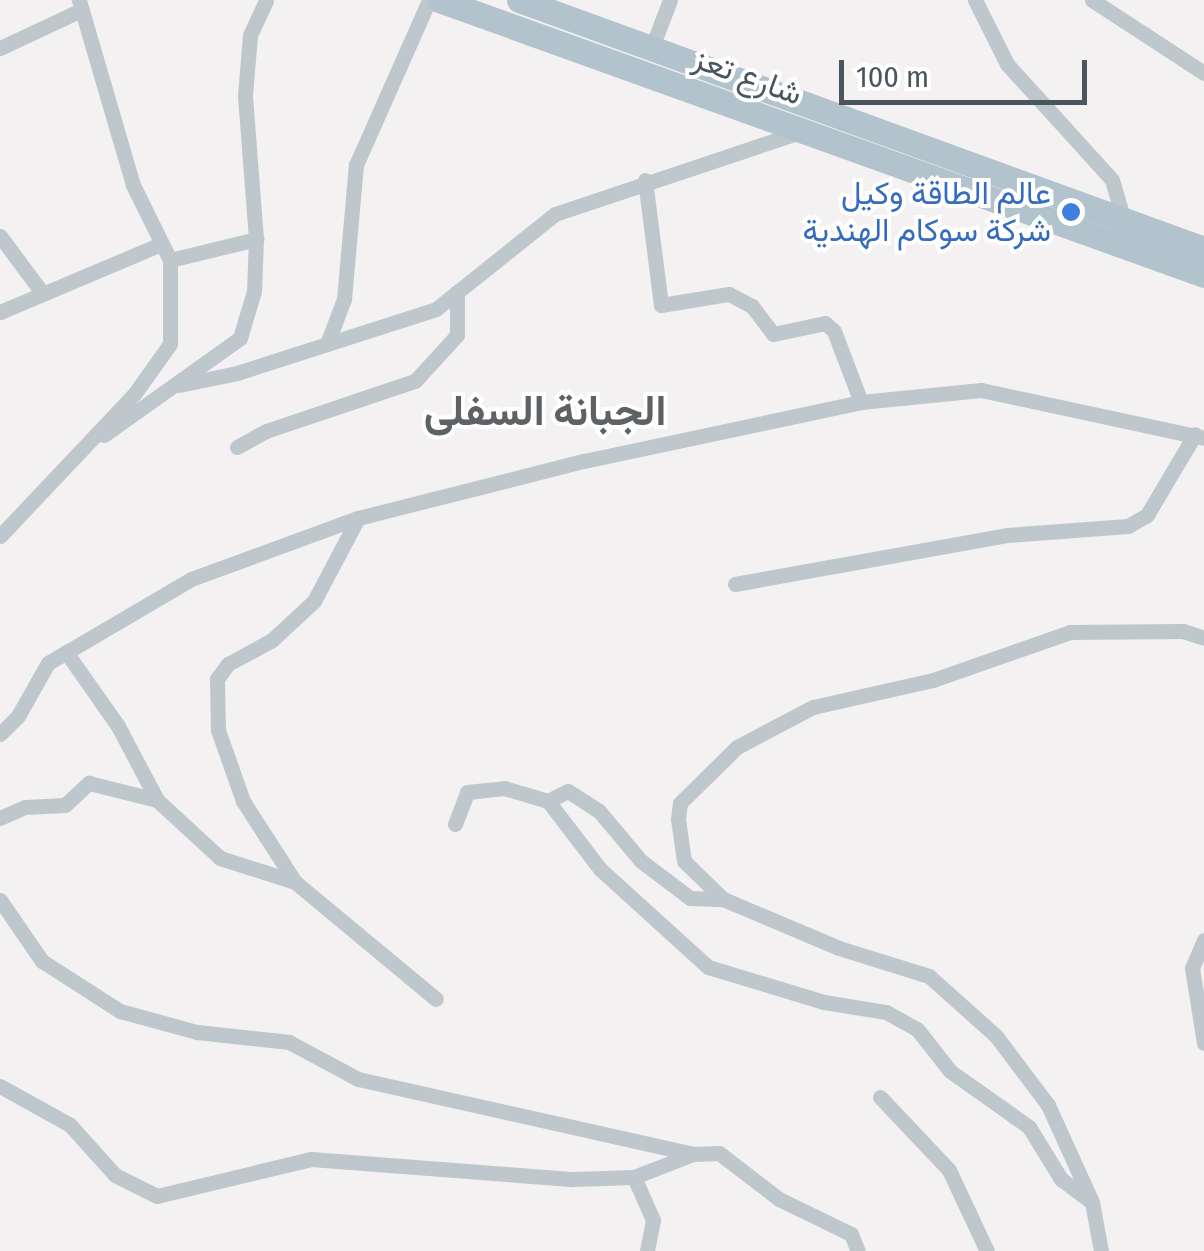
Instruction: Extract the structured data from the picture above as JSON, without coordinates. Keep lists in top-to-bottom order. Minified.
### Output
{"streets":{"main road":["شارع تعز"]},"districts":["الجبانة السفلى"],"places":["عالم الطاقة وكيل شركة سوكام الهندية"],"scale_bar":"100 m"}
